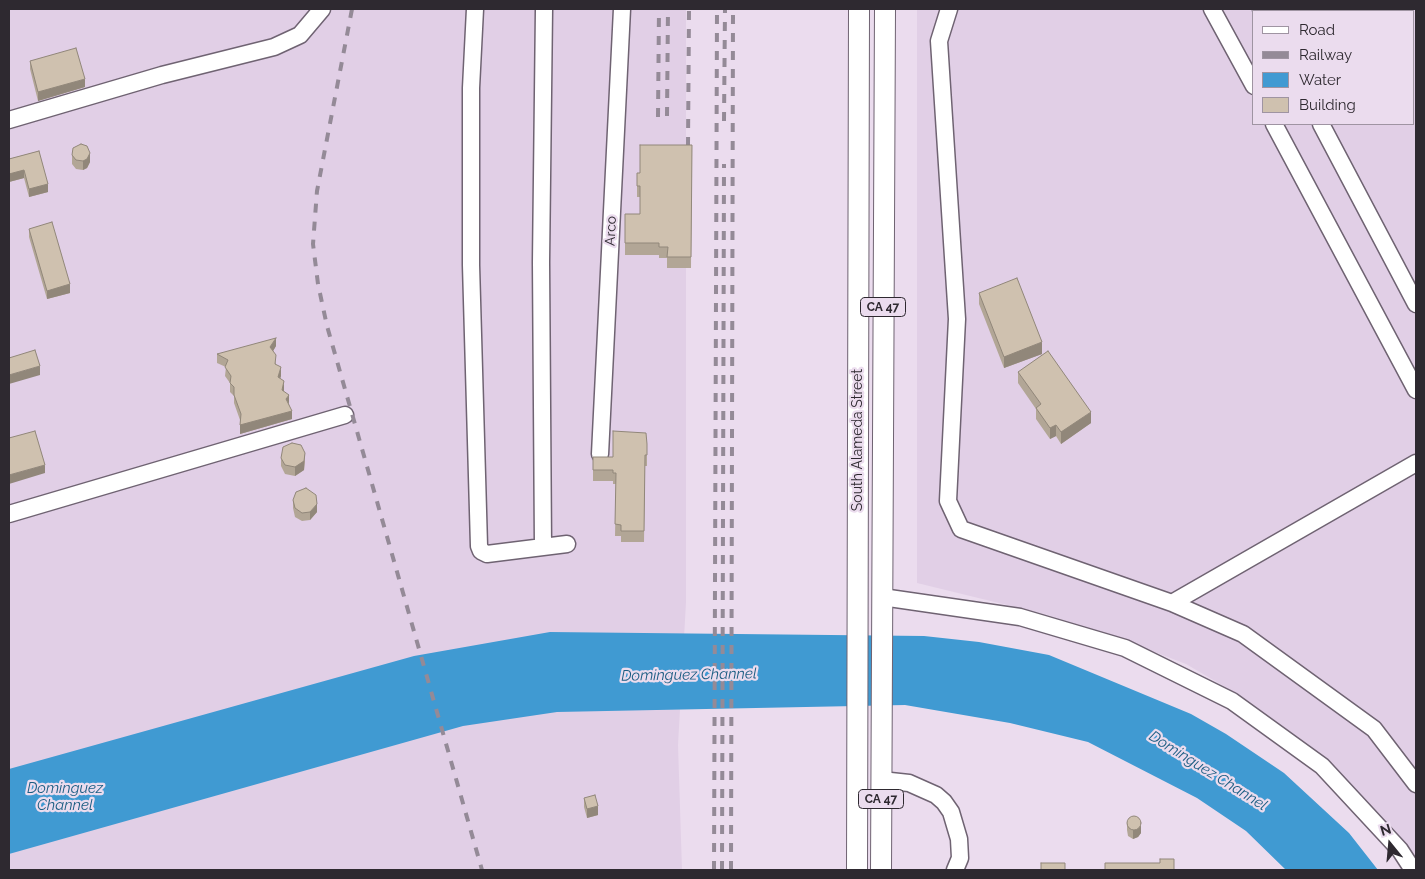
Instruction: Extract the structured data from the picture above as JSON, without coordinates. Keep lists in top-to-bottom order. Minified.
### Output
{"streets":{"main road":["CA 47","South Alameda Street"],"lane":["Arco"]},"water":["Dominguez Channel"],"legend":["Road","Railway","Water","Building"],"north":"top"}
